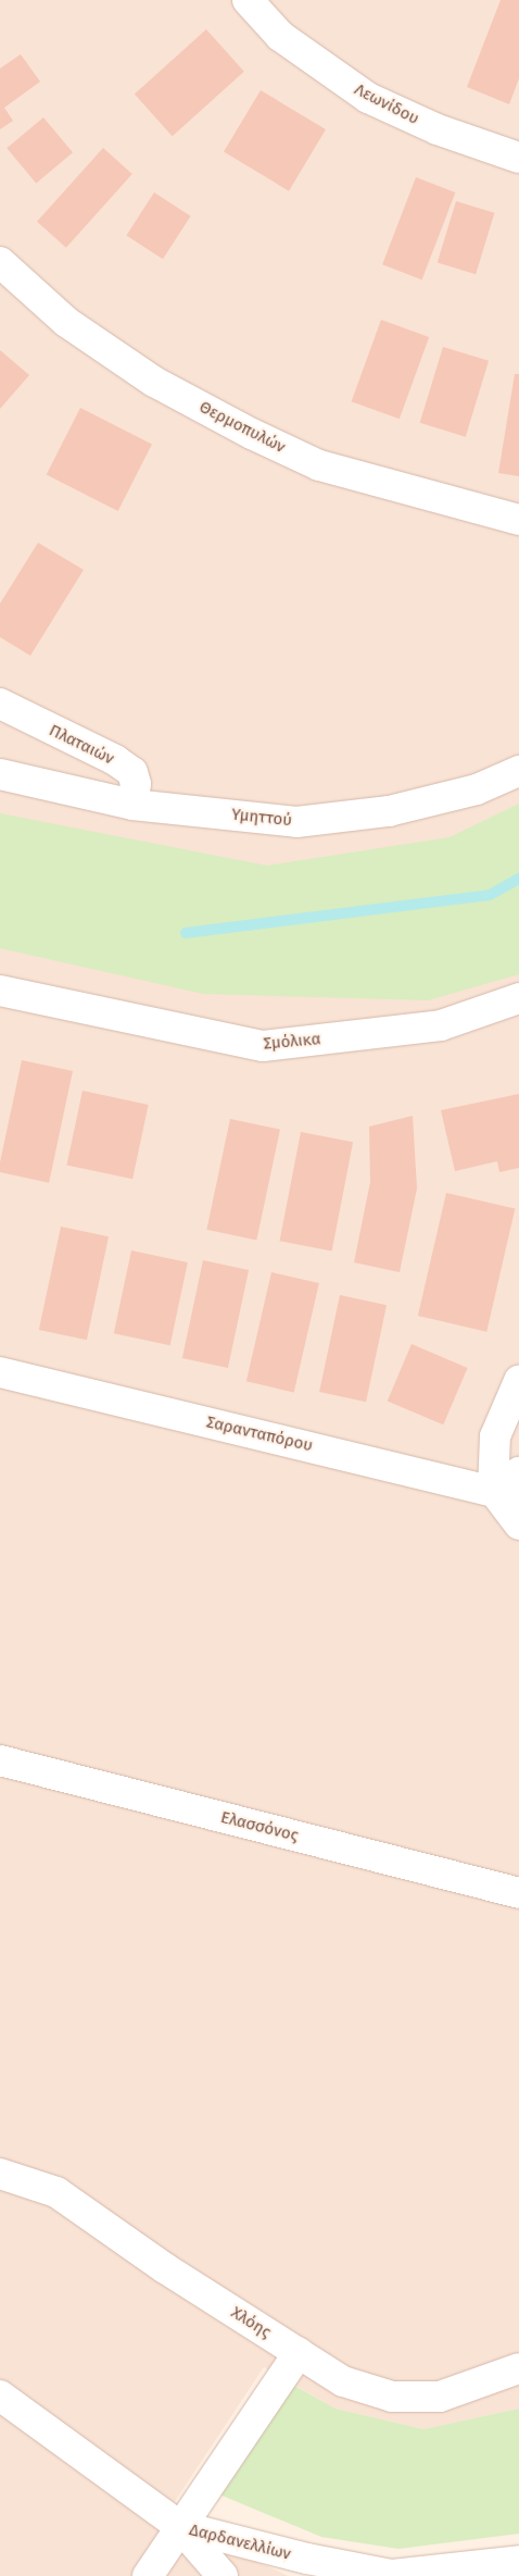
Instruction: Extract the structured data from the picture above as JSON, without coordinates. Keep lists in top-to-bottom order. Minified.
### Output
{"streets":{"street":["Λεωνίδου","Θερμοπυλών","Πλαταιών","Υμηττού","Σμόλικα","Σαρανταπόρου","Ελασσόνος","Χλόης","Δαρδανελλίων"]},"crossings":[["Πλαταιών","Υμηττού"]]}
